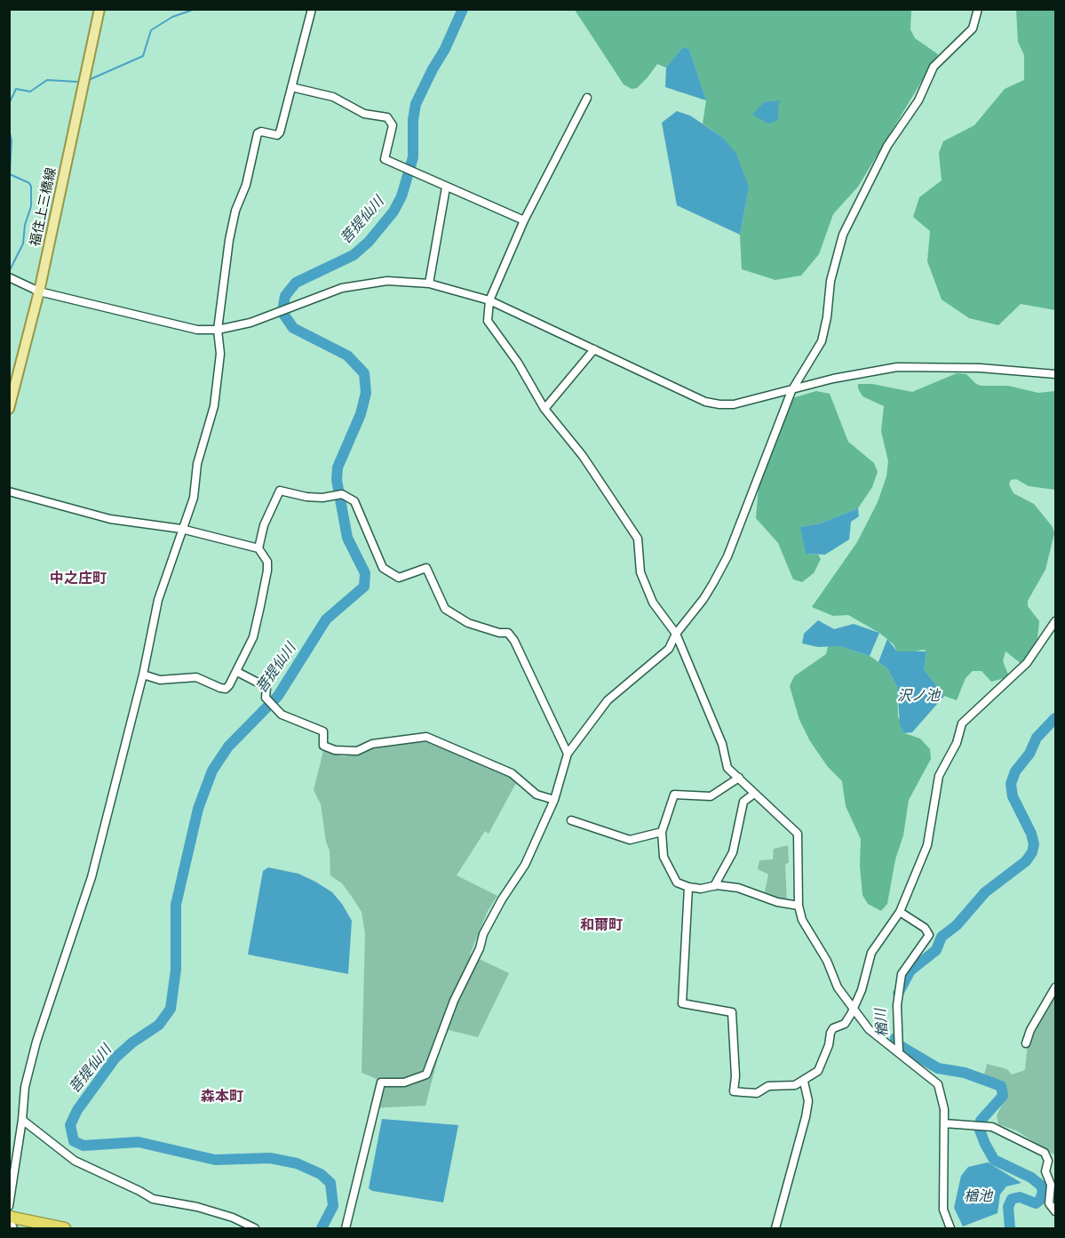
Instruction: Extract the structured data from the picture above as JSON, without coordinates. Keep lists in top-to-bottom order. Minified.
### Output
{"streets":{"main road":["福住上三橋線"]},"districts":["中之庄町","和爾町","森本町"],"water":["菩提仙川","沢ノ池","楢川","楢池"]}
